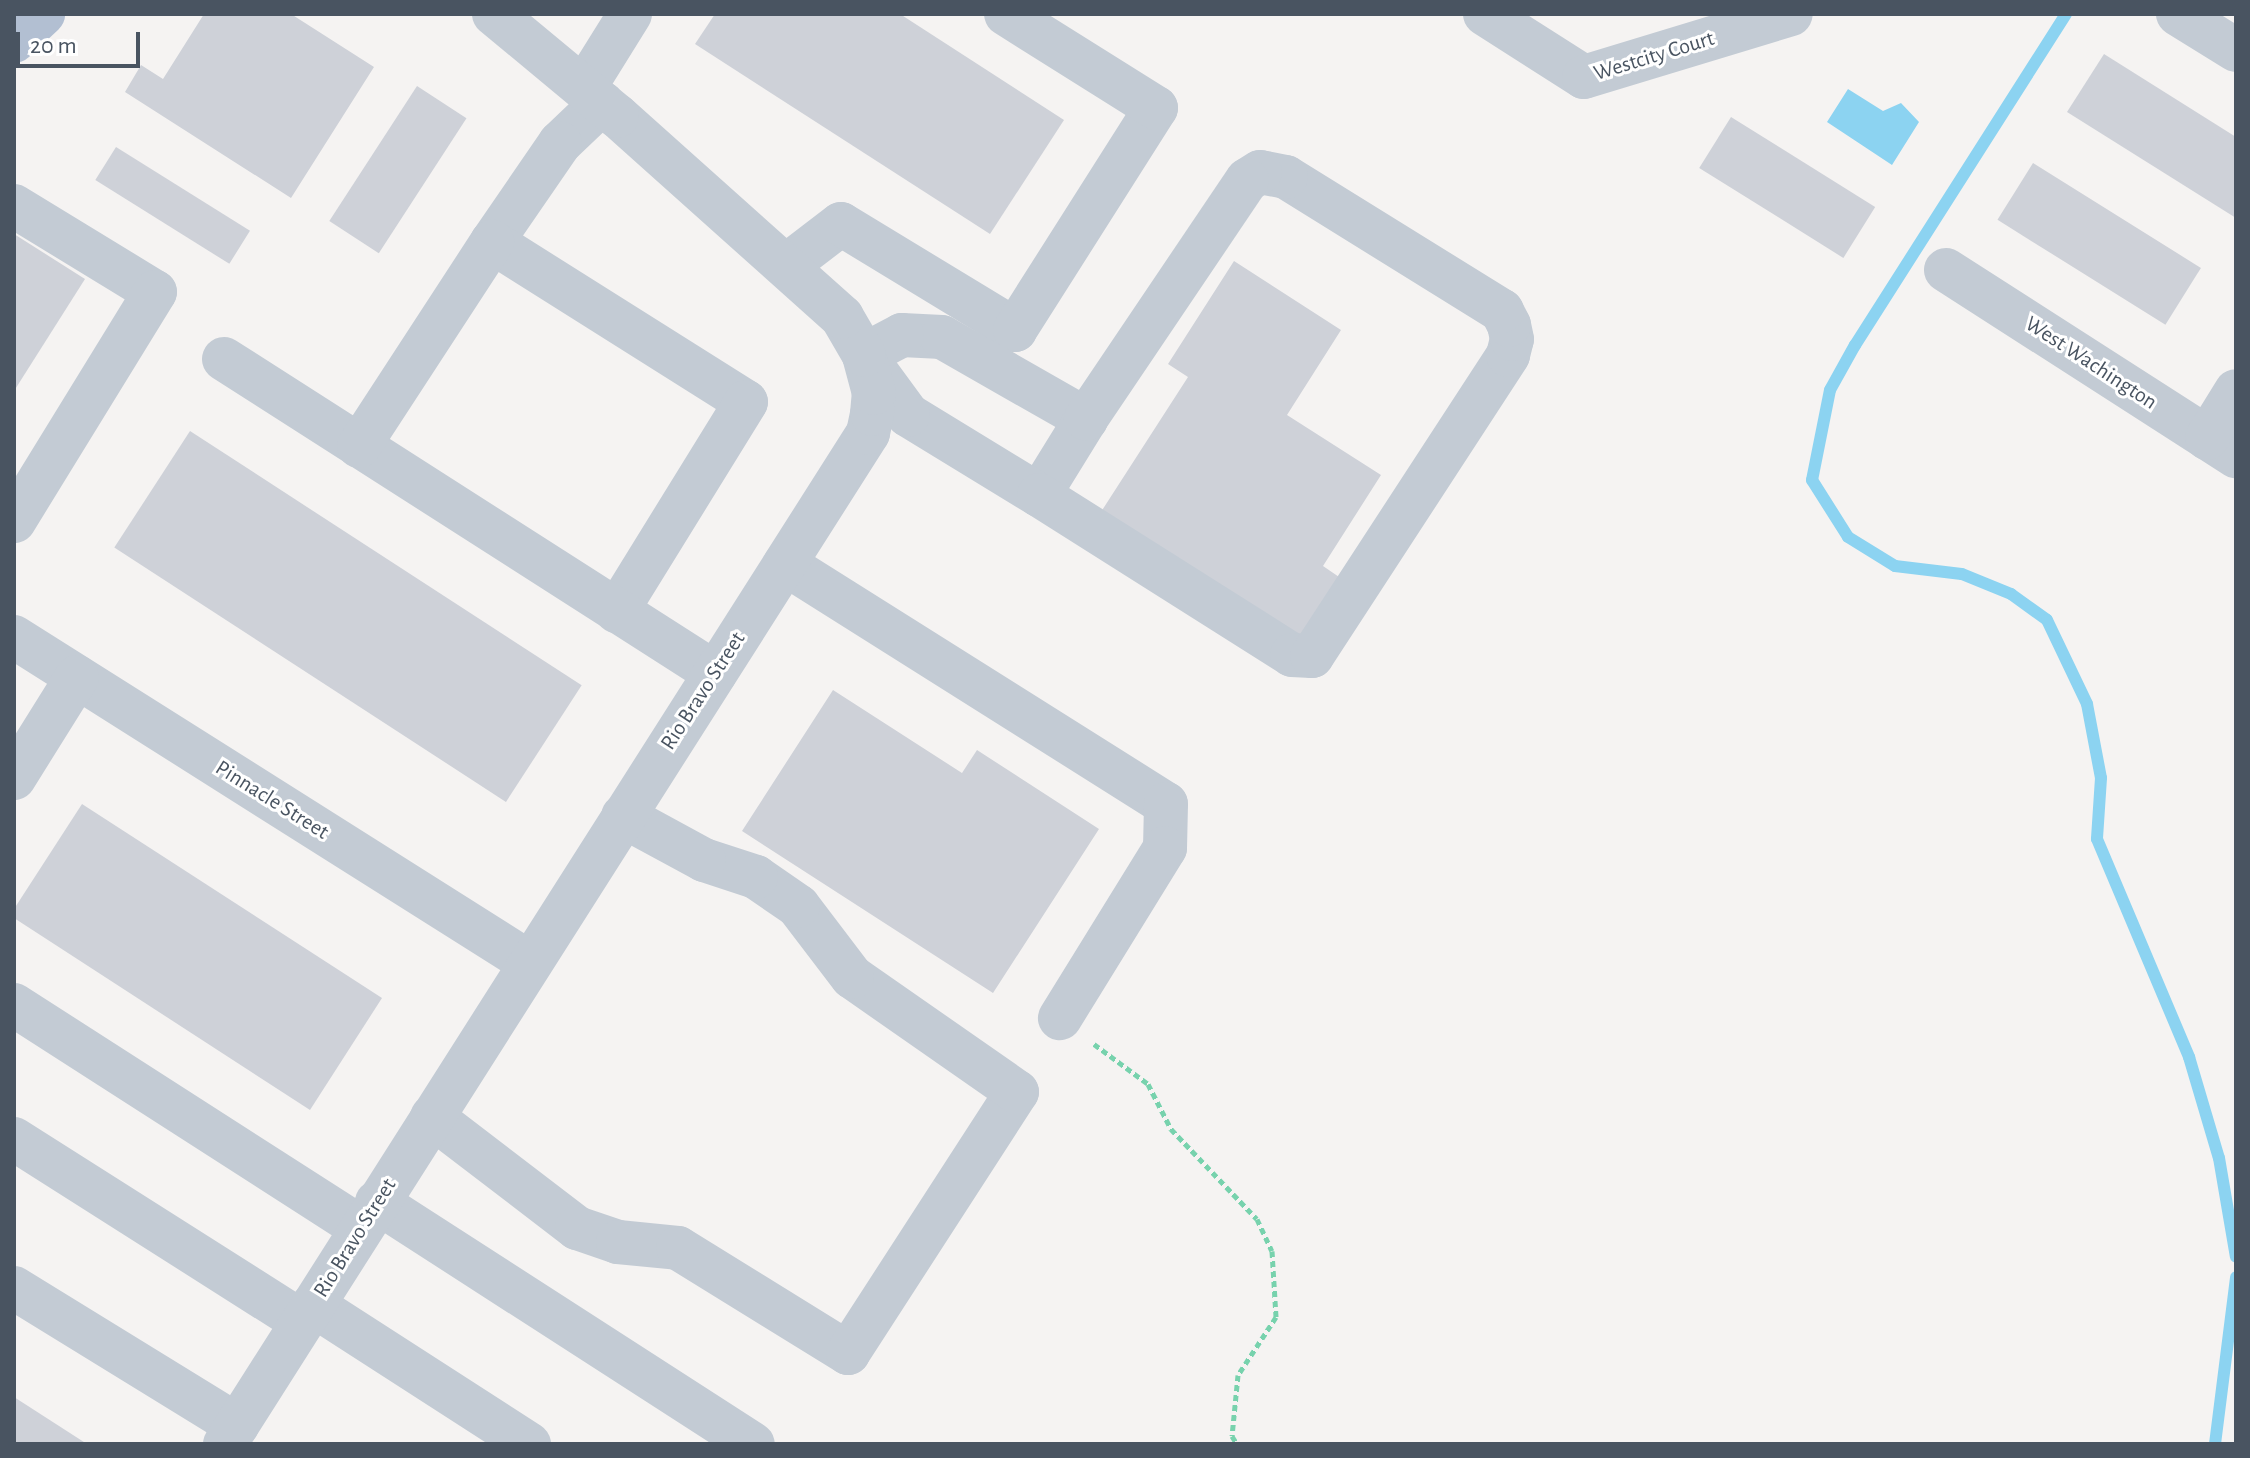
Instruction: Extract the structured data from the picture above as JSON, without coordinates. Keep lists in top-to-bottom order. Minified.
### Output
{"streets":{"street":["Westcity Court","West Wachington","Rio Bravo Street","Pinnacle Street"]},"crossings":[["Rio Bravo Street","Pinnacle Street"]],"scale_bar":"20 m"}
